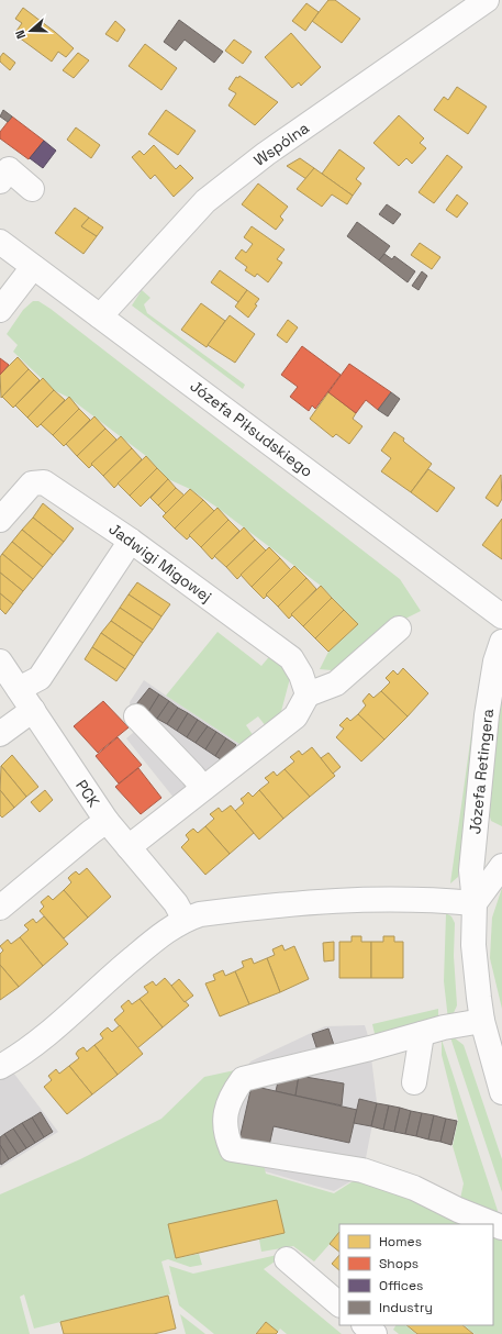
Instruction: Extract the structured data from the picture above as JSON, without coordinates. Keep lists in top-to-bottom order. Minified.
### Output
{"streets":{"street":["Wspólna","Józefa Piłsudskiego","Jadwigi Migowej","Józefa Retingera","PCK"]},"crossings":[["Wspólna","Józefa Piłsudskiego"]],"legend":["Homes","Shops","Offices","Industry"],"north":"left"}
